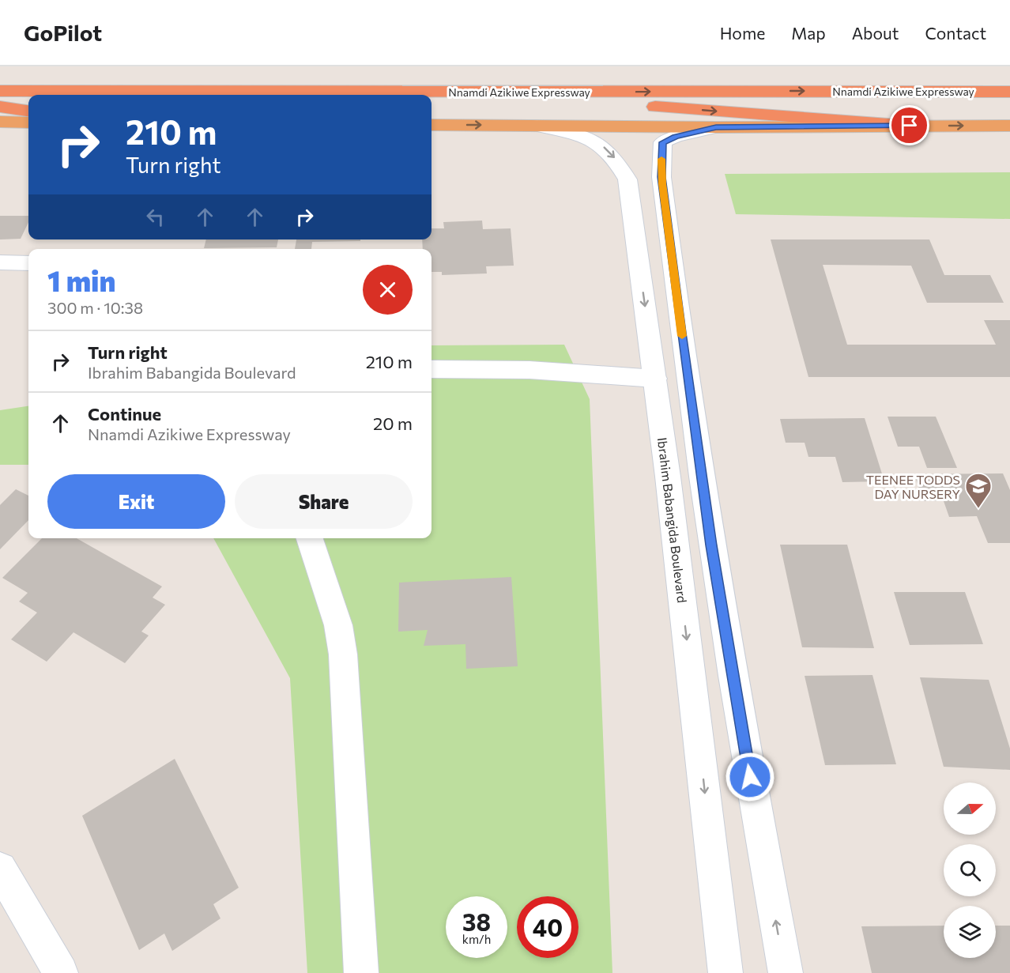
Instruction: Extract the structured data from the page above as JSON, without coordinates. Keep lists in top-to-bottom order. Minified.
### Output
{"streets":{"highway":["Nnamdi Azikiwe Expressway"],"street":["Ibrahim Babangida Boulevard"]},"places":{"school or university":["TEENEE TODDS DAY NURSERY"]},"north":"right","page":{"header":"GoPilot","nav":["Home","Map","About","Contact"],"turn":["210 m","Turn right"],"heading":["1 min","300 m · 10:38"],"list":[{"name":"Turn right","note":"Ibrahim Babangida Boulevard","value":"210 m"},{"name":"Continue","note":"Nnamdi Azikiwe Expressway","value":"20 m"}],"buttons":["Exit","Share"],"speed":"38 km/h","limit":"40"}}
